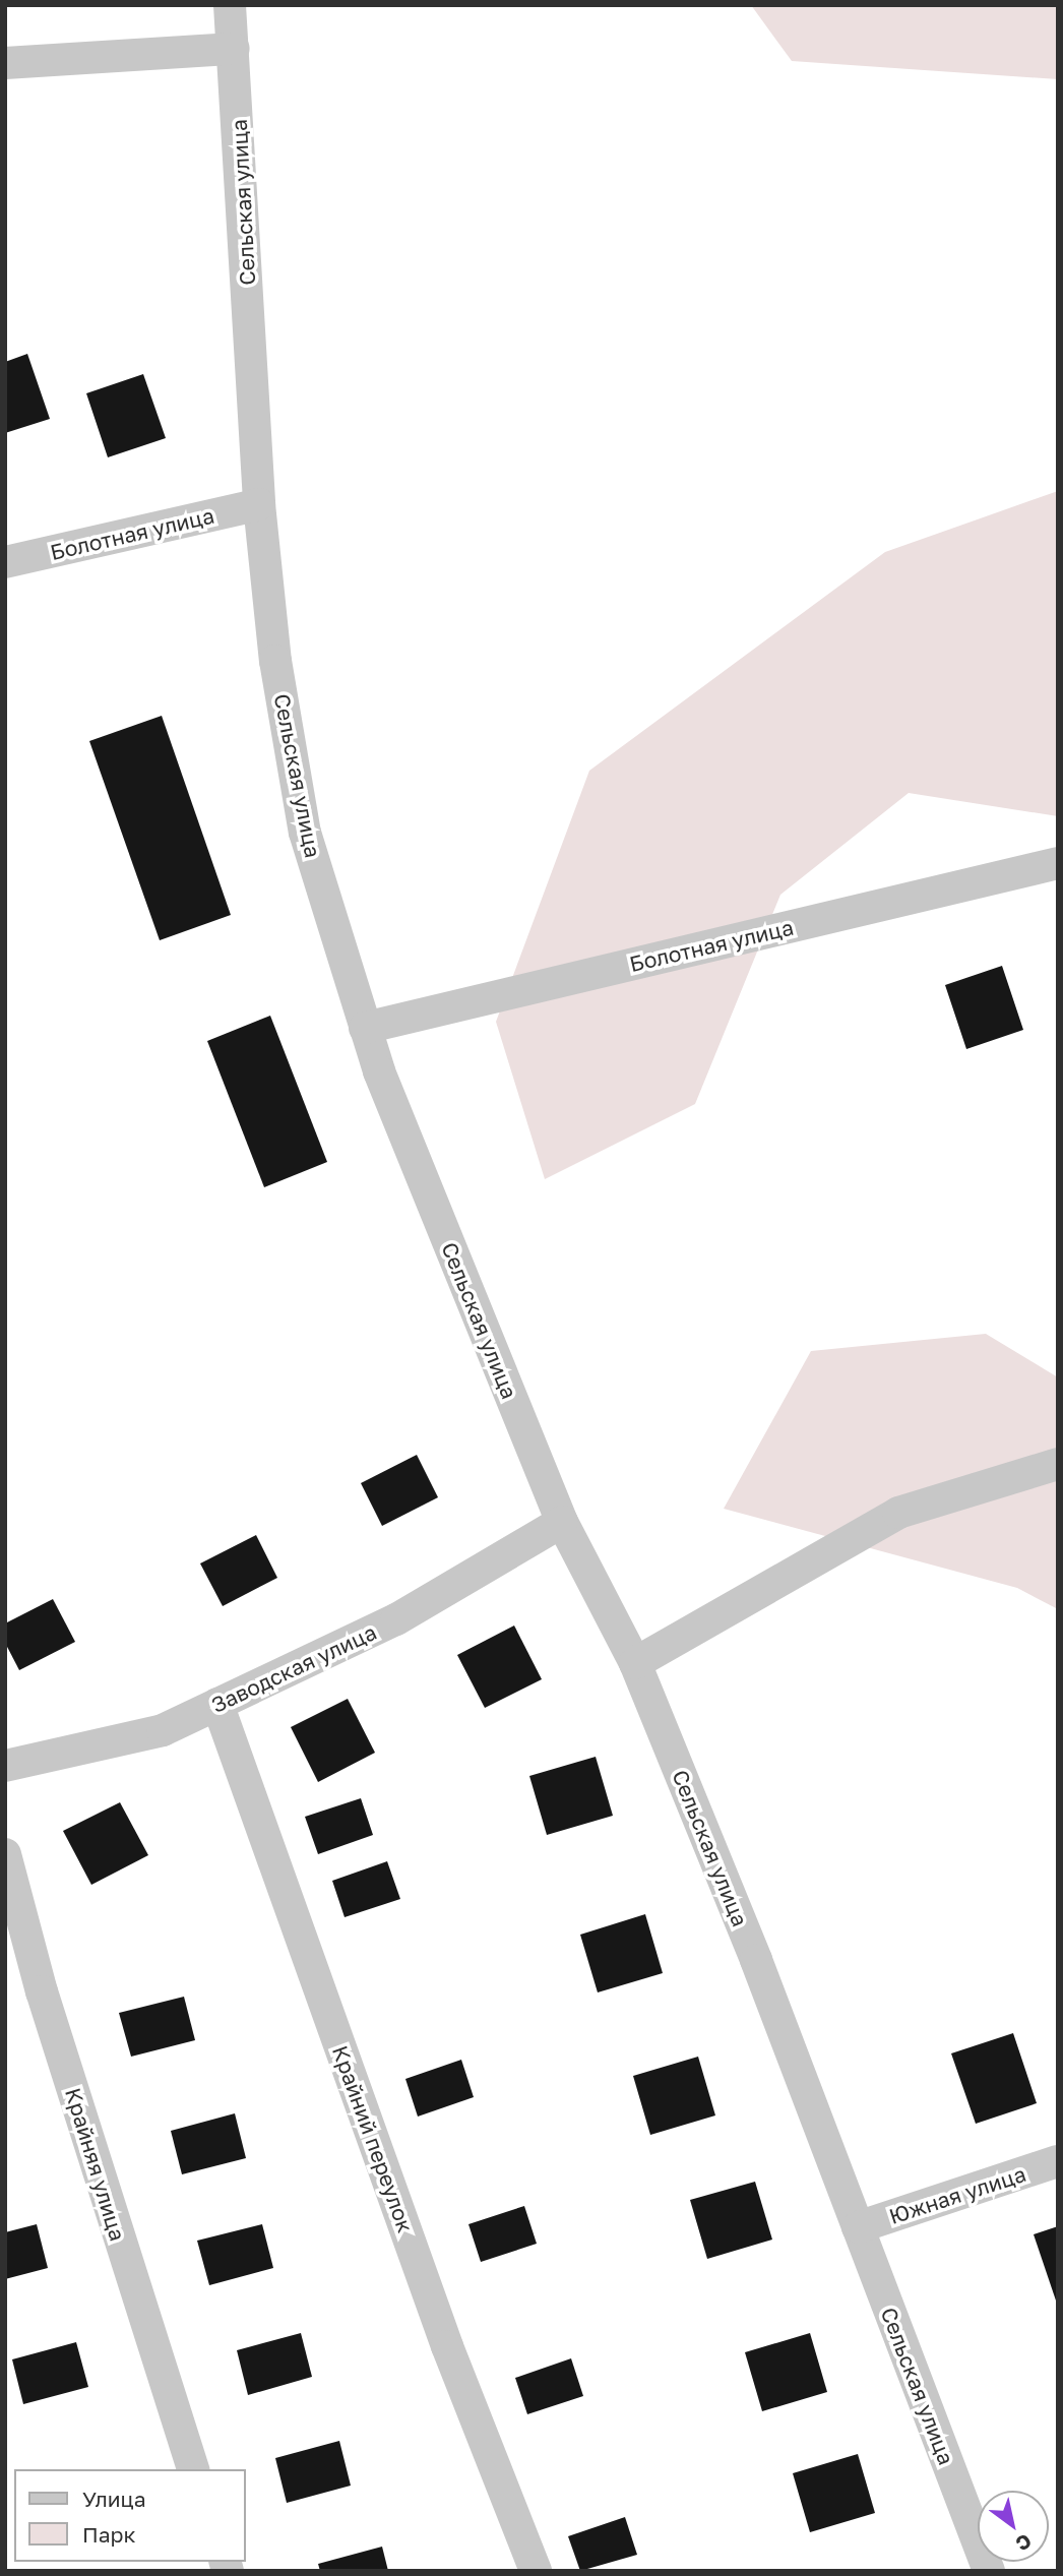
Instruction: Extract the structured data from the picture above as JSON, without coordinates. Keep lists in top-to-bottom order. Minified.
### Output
{"streets":{"street":["Сельская улица","Болотная улица","Заводская улица","Крайний переулок","Крайняя улица","Южная улица"]},"crossings":[["Сельская улица","Болотная улица"],["Сельская улица","Заводская улица"],["Сельская улица","Южная улица"],["Заводская улица","Крайний переулок"]],"legend":["Улица","Парк"],"north":"bottom right"}
